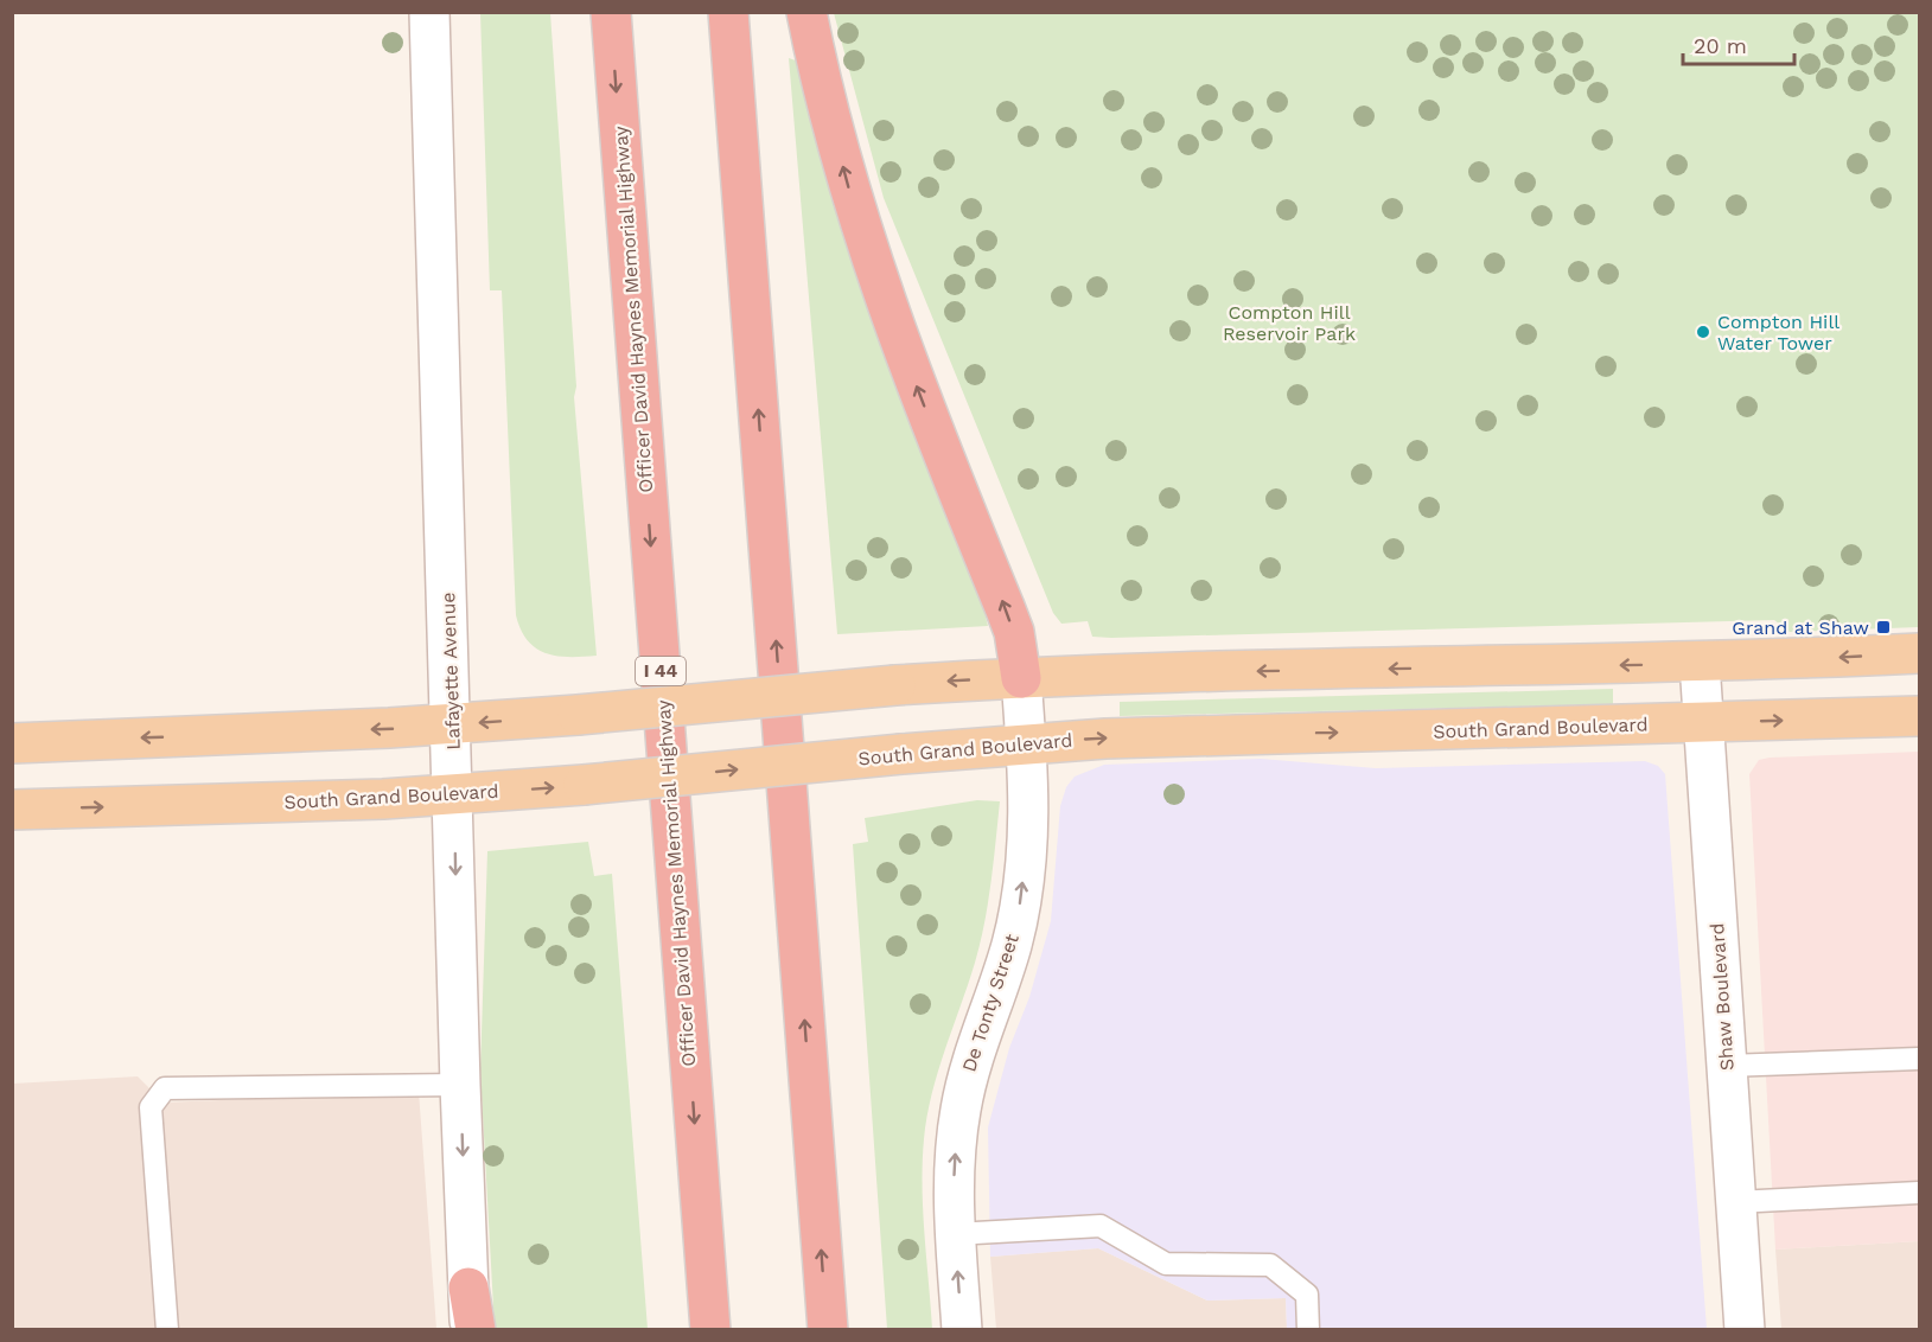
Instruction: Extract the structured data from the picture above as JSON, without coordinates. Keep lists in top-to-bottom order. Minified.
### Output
{"streets":{"highway":["Officer David Haynes Memorial Highway","I 44"],"main road":["South Grand Boulevard"],"street":["Lafayette Avenue","Shaw Boulevard","De Tonty Street"]},"crossings":[["Lafayette Avenue","South Grand Boulevard"],["South Grand Boulevard","Shaw Boulevard"],["South Grand Boulevard","De Tonty Street"]],"one_way":["Lafayette Avenue","De Tonty Street"],"parks":["Compton Hill Reservoir Park"],"places":{"other":["Compton Hill Water Tower"],"transit":["Grand at Shaw"]},"scale_bar":"20 m"}
